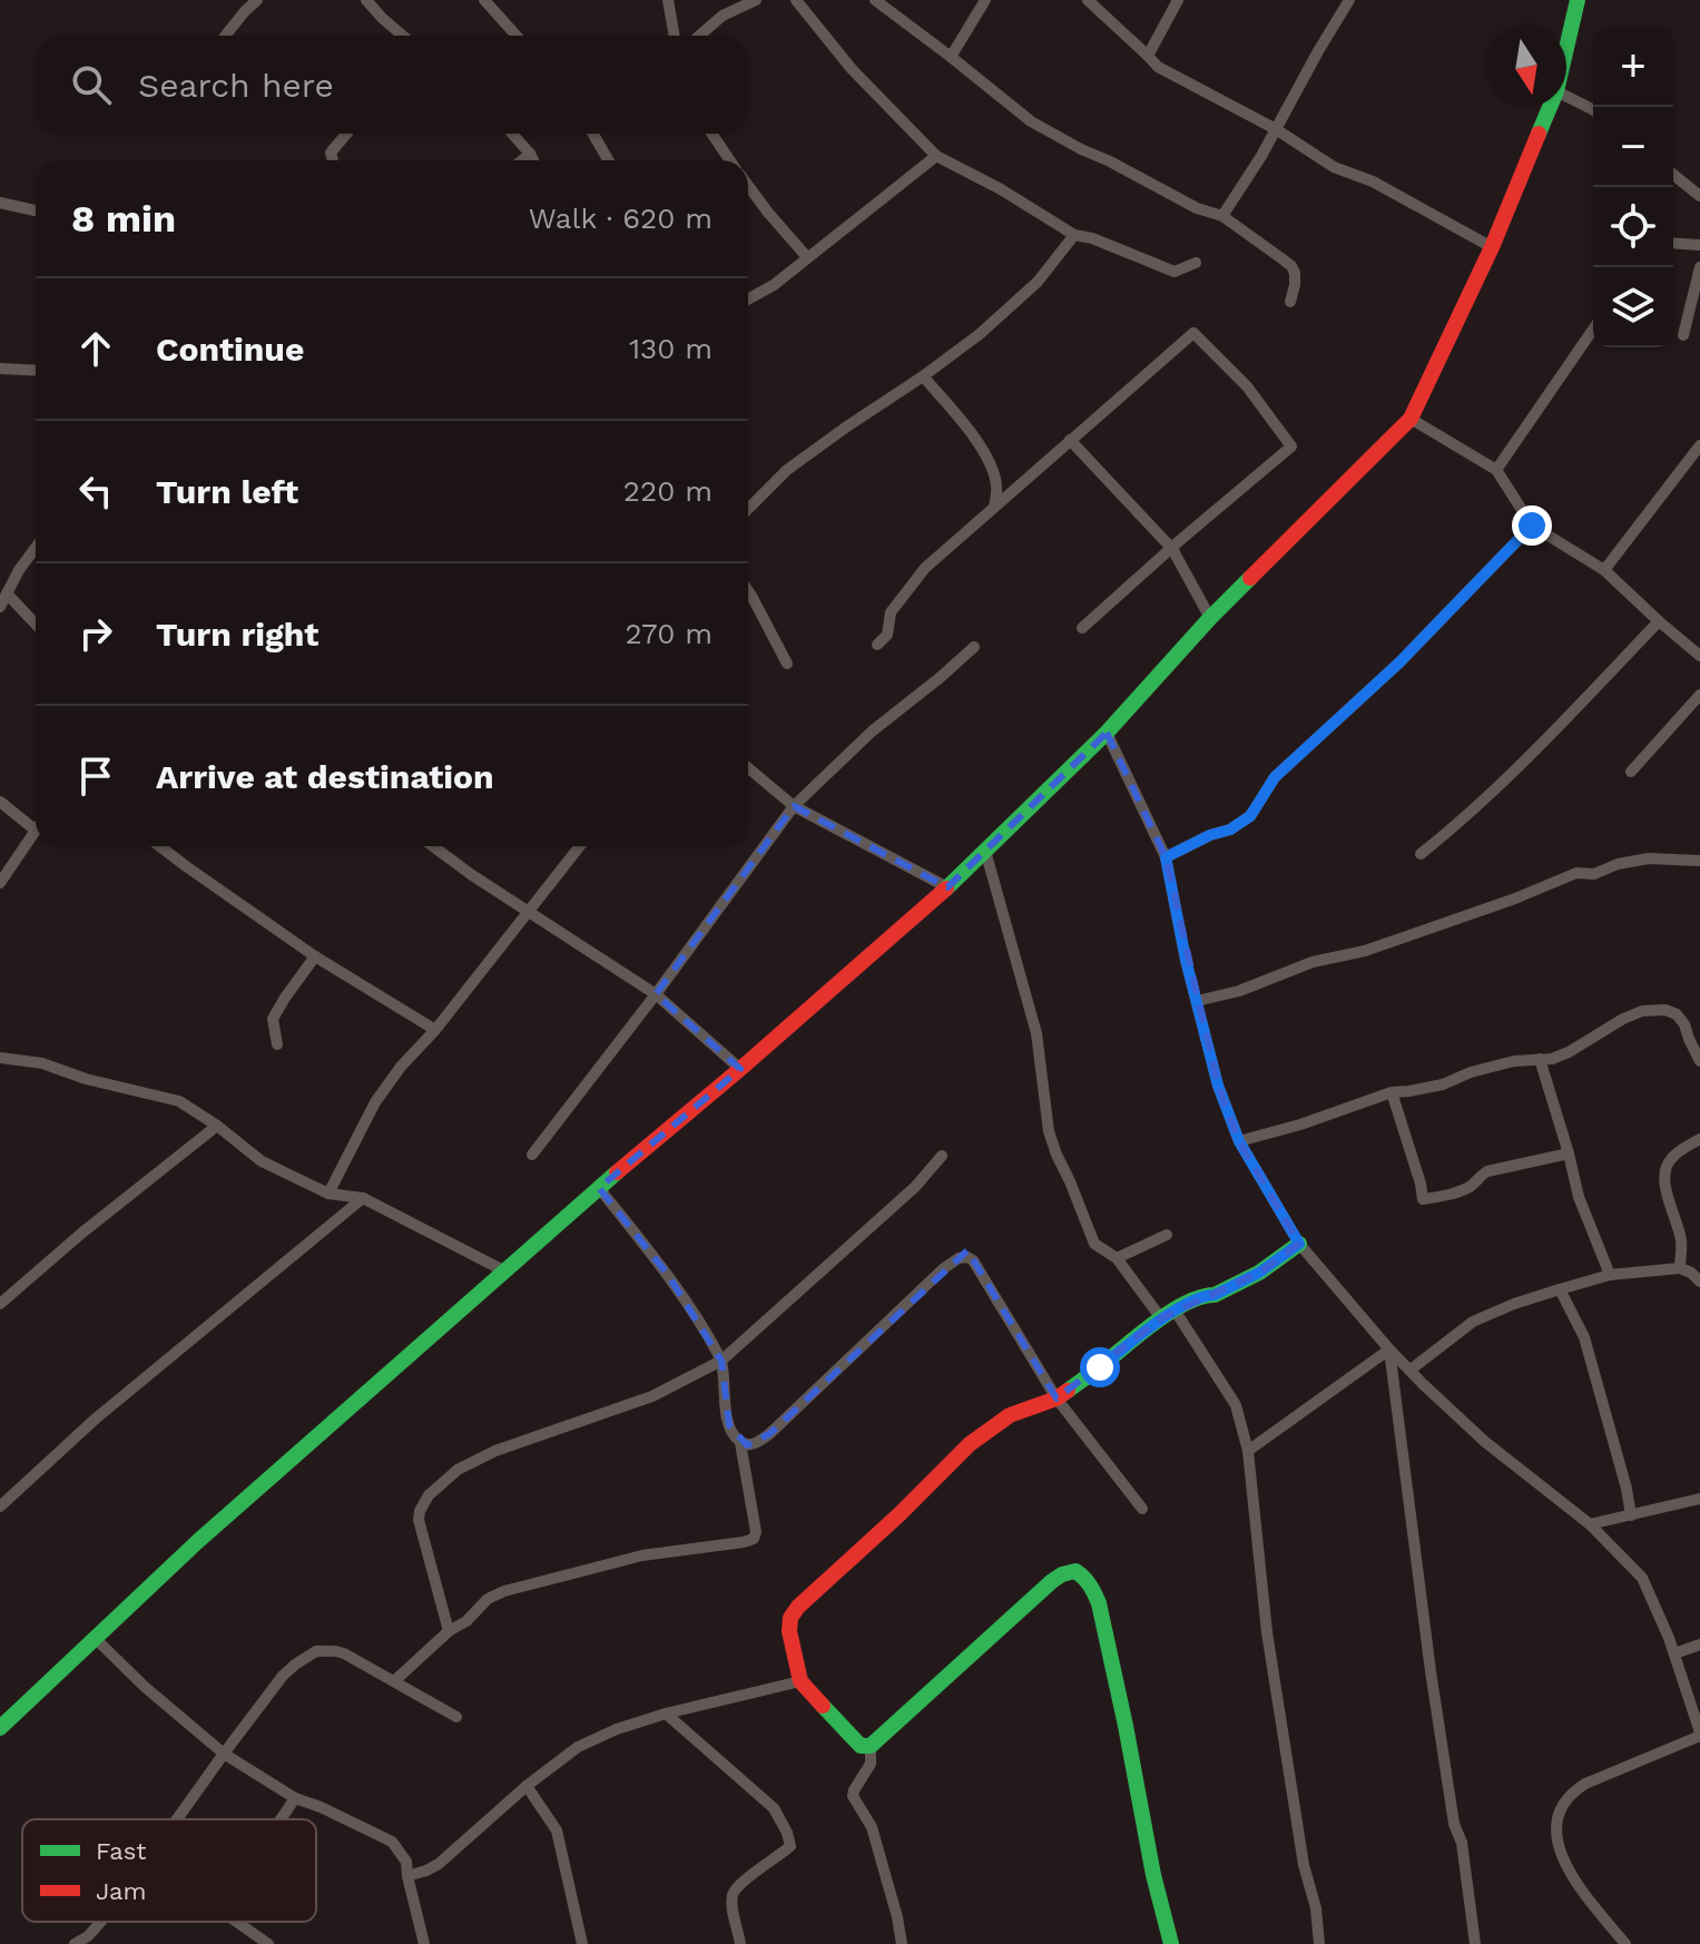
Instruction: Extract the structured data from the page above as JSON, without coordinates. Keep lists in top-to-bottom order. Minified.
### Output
{"legend":["Fast","Jam"],"north":"bottom","page":{"map_buttons":["+","−"],"search":"Search here","heading":["8 min","Walk · 620 m"],"list":[["Continue","130 m"],["Turn left","220 m"],["Turn right","270 m"],"Arrive at destination"]}}
